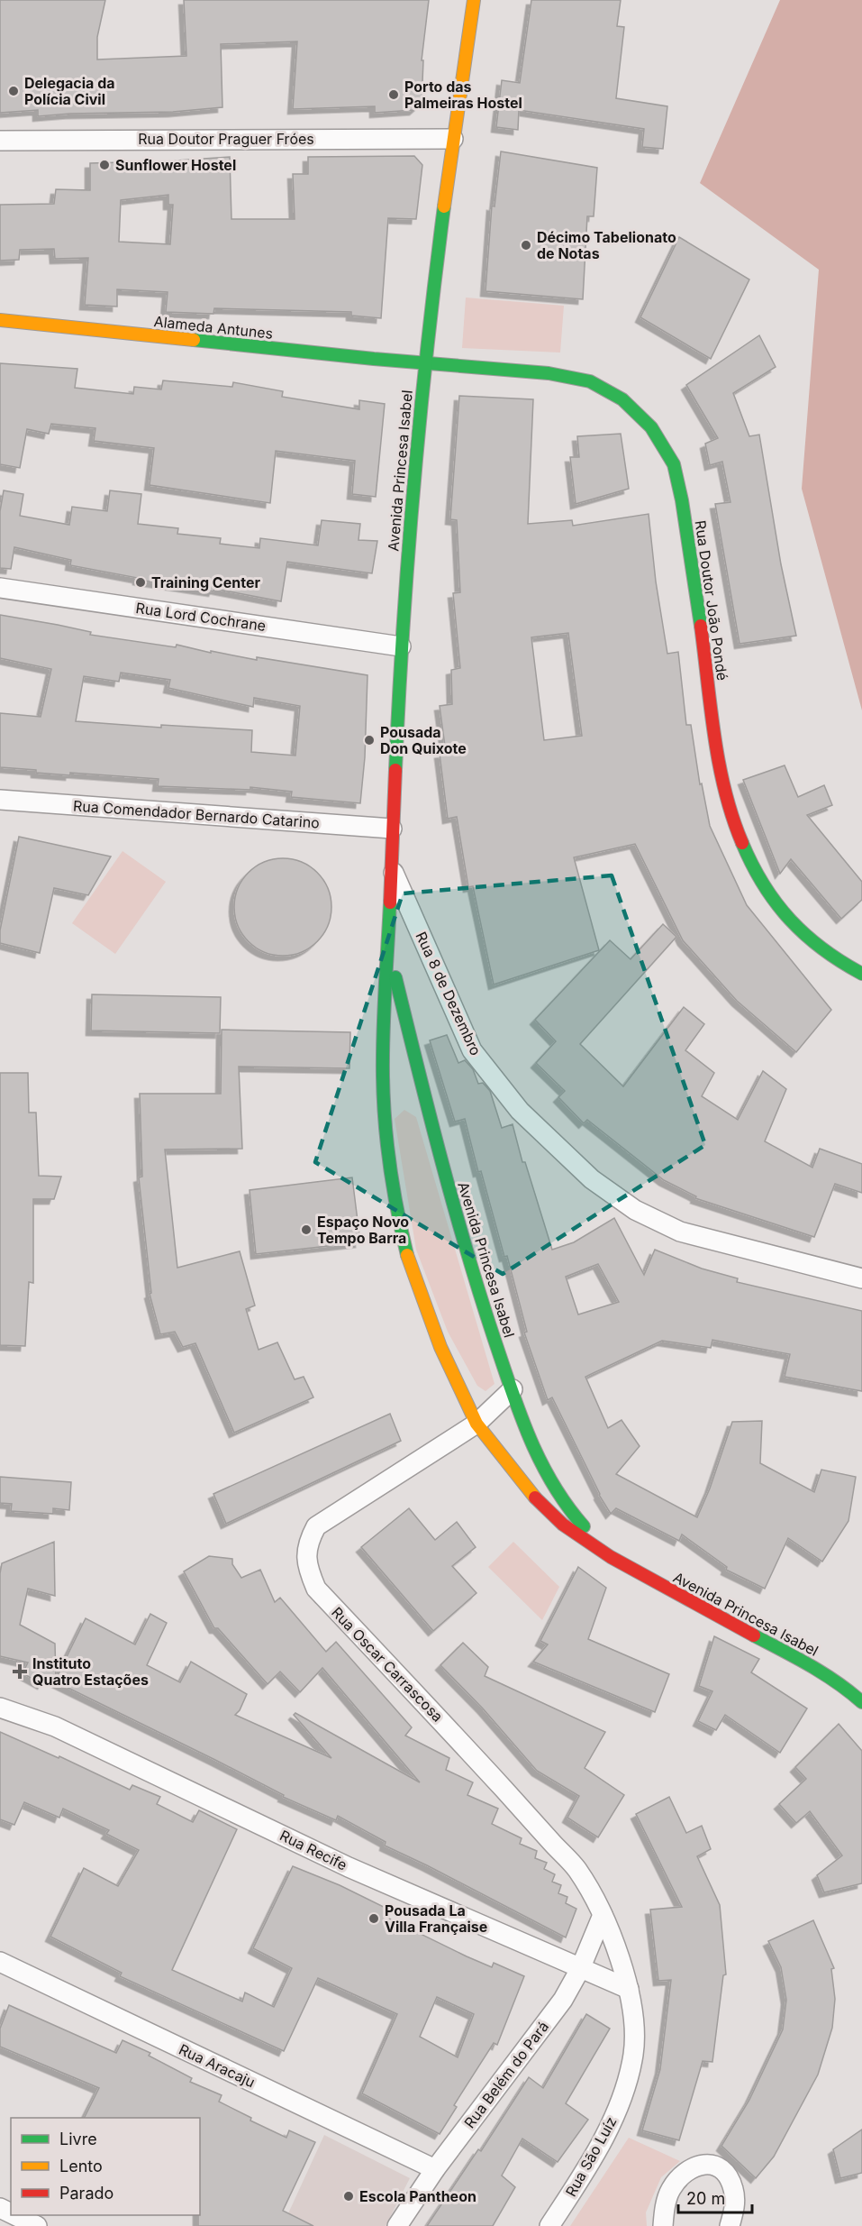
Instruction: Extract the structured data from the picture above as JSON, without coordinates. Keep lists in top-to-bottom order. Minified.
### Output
{"streets":{"main road":["Alameda Antunes","Avenida Princesa Isabel","Rua Doutor João Pondé"],"street":["Rua Doutor Praguer Fróes","Rua Lord Cochrane","Rua Comendador Bernardo Catarino","Rua 8 de Dezembro","Rua Oscar Carrascosa","Rua Recife","Rua Aracaju","Rua Belém do Pará","Rua São Luíz"]},"crossings":[["Rua Doutor Praguer Fróes","Avenida Princesa Isabel"],["Alameda Antunes","Avenida Princesa Isabel"],["Alameda Antunes","Rua Doutor João Pondé"],["Avenida Princesa Isabel","Rua Doutor João Pondé"],["Avenida Princesa Isabel","Rua Lord Cochrane"],["Avenida Princesa Isabel","Rua Comendador Bernardo Catarino"],["Avenida Princesa Isabel","Rua 8 de Dezembro"],["Avenida Princesa Isabel","Rua Oscar Carrascosa"],["Rua Oscar Carrascosa","Rua Recife"],["Rua Oscar Carrascosa","Rua Belém do Pará"],["Rua Oscar Carrascosa","Rua São Luíz"],["Rua Recife","Rua Belém do Pará"],["Rua Recife","Rua São Luíz"],["Rua Aracaju","Rua Belém do Pará"]],"places":{"other":["Delegacia da Polícia Civil","Porto das Palmeiras Hostel","Sunflower Hostel","Décimo Tabelionato de Notas","Training Center","Pousada Don Quixote","Espaço Novo Tempo Barra","Pousada La Villa Française","Escola Pantheon"],"health":["Instituto Quatro Estações"]},"legend":["Livre","Lento","Parado"],"scale_bar":"20 m"}
